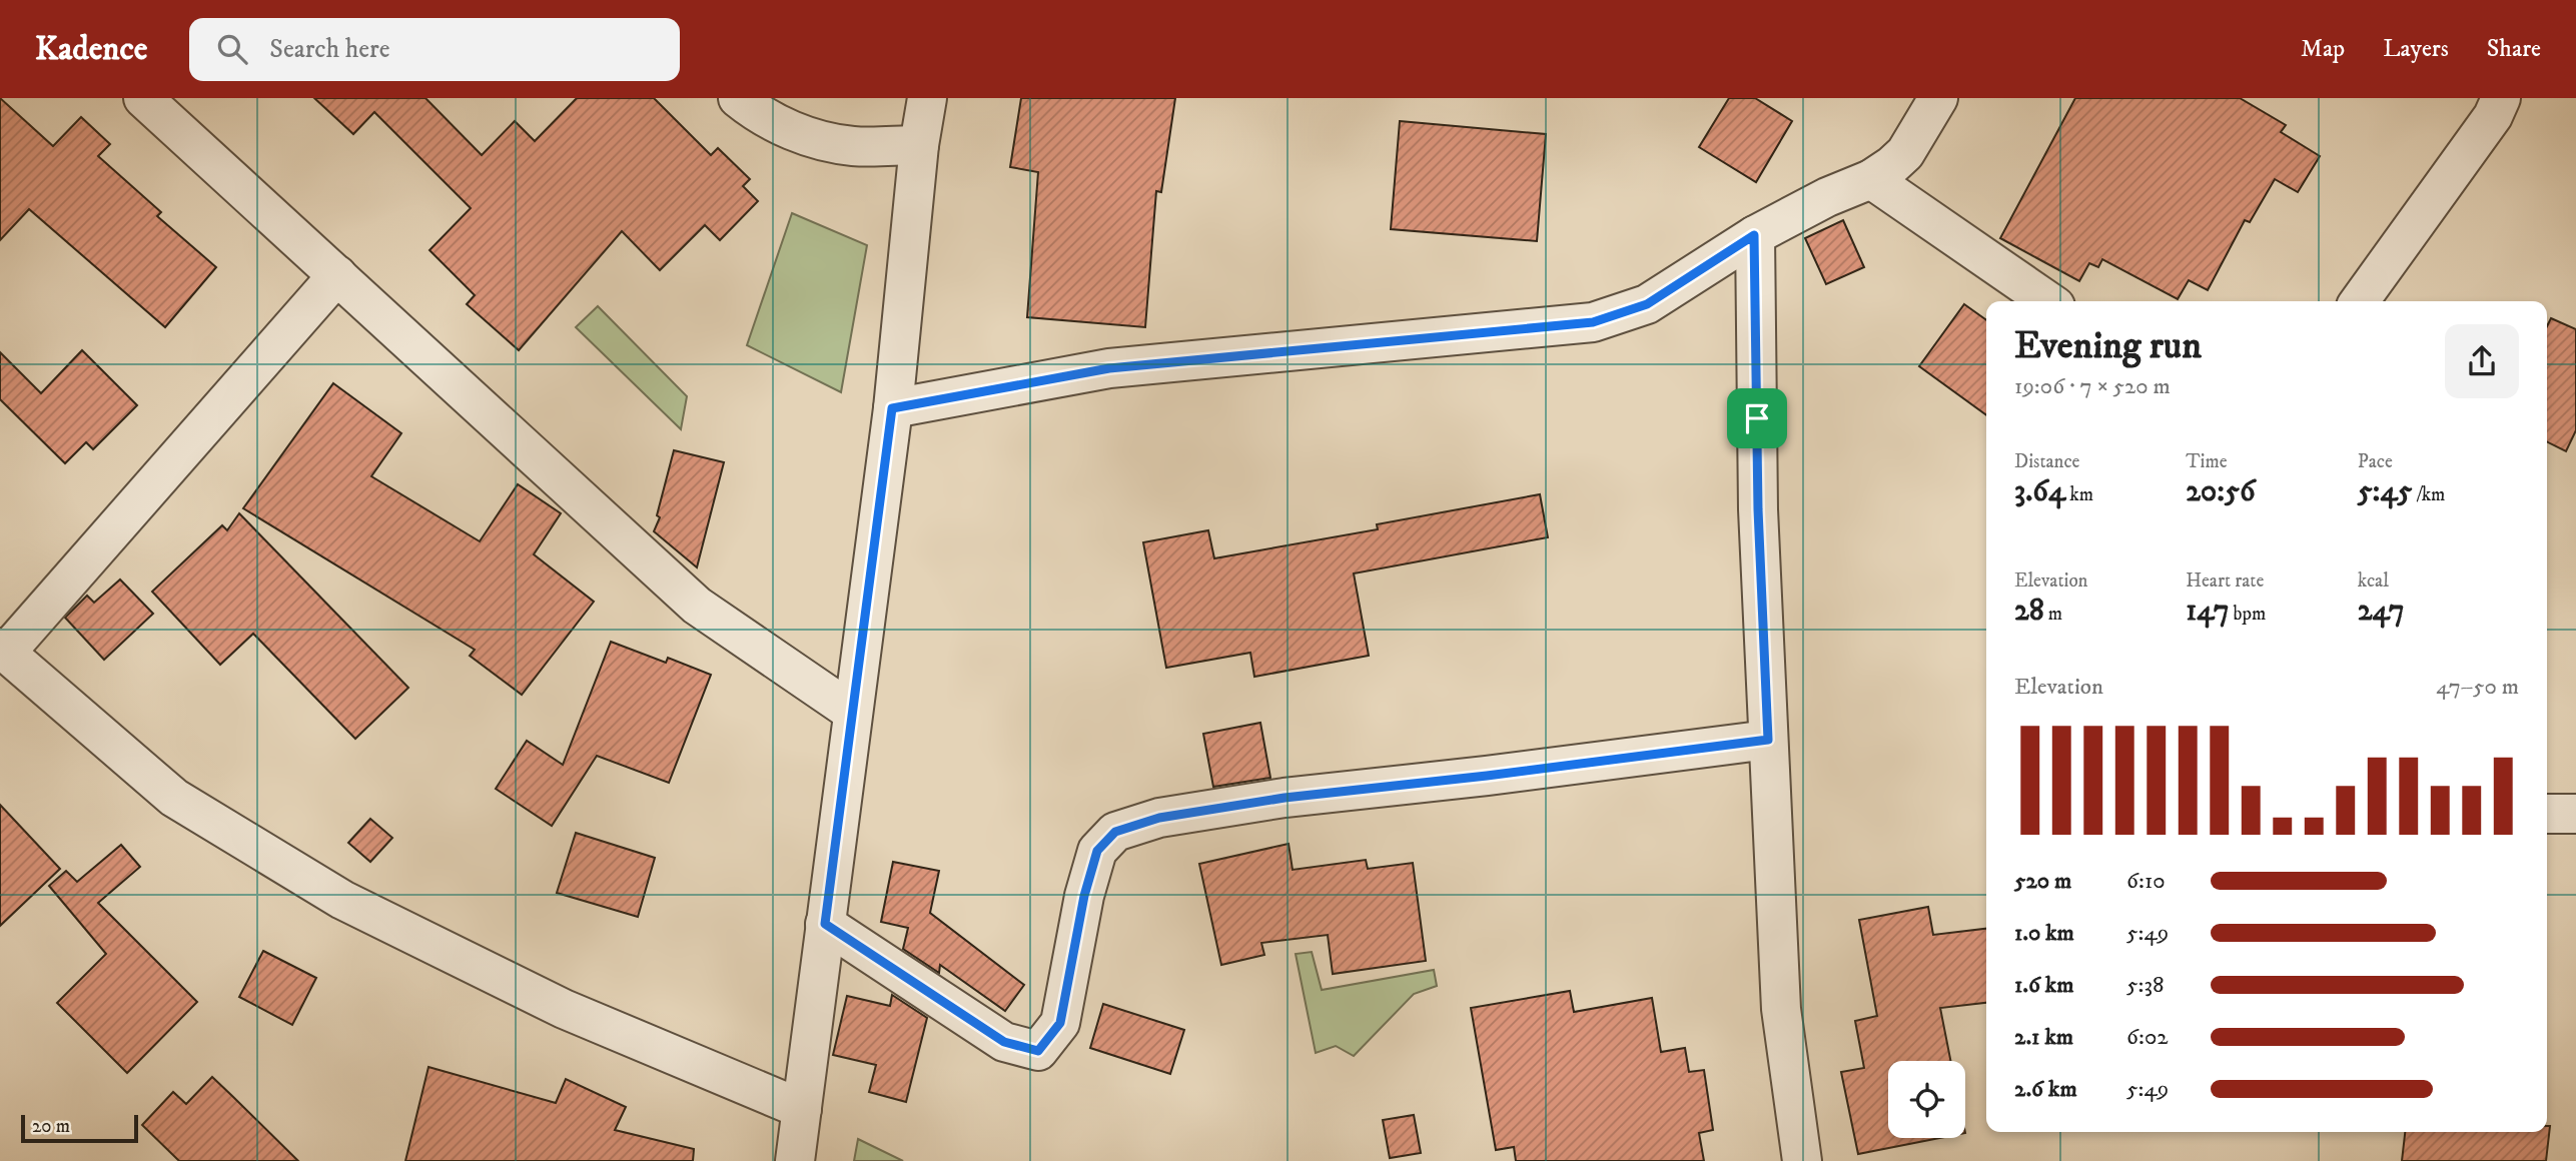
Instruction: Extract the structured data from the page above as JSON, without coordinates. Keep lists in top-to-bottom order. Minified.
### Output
{"scale_bar":"20 m","page":{"header":"Kadence","search":"Search here","nav":["Map","Layers","Share"],"heading":["Evening run","19:06 · 7 × 520 m"],"stats":[["Distance","3.64 km"],["Time","20:56"],["Pace","5:45 /km"],["Elevation","28 m"],["Heart rate","147 bpm"],["kcal","247"]],"chart":["Elevation","47–50 m"],"list":[{"name":"520 m","note":"6:10"},{"name":"1.0 km","note":"5:49"},{"name":"1.6 km","note":"5:38"},{"name":"2.1 km","note":"6:02"},{"name":"2.6 km","note":"5:49"}],"scale":"20 m"}}
